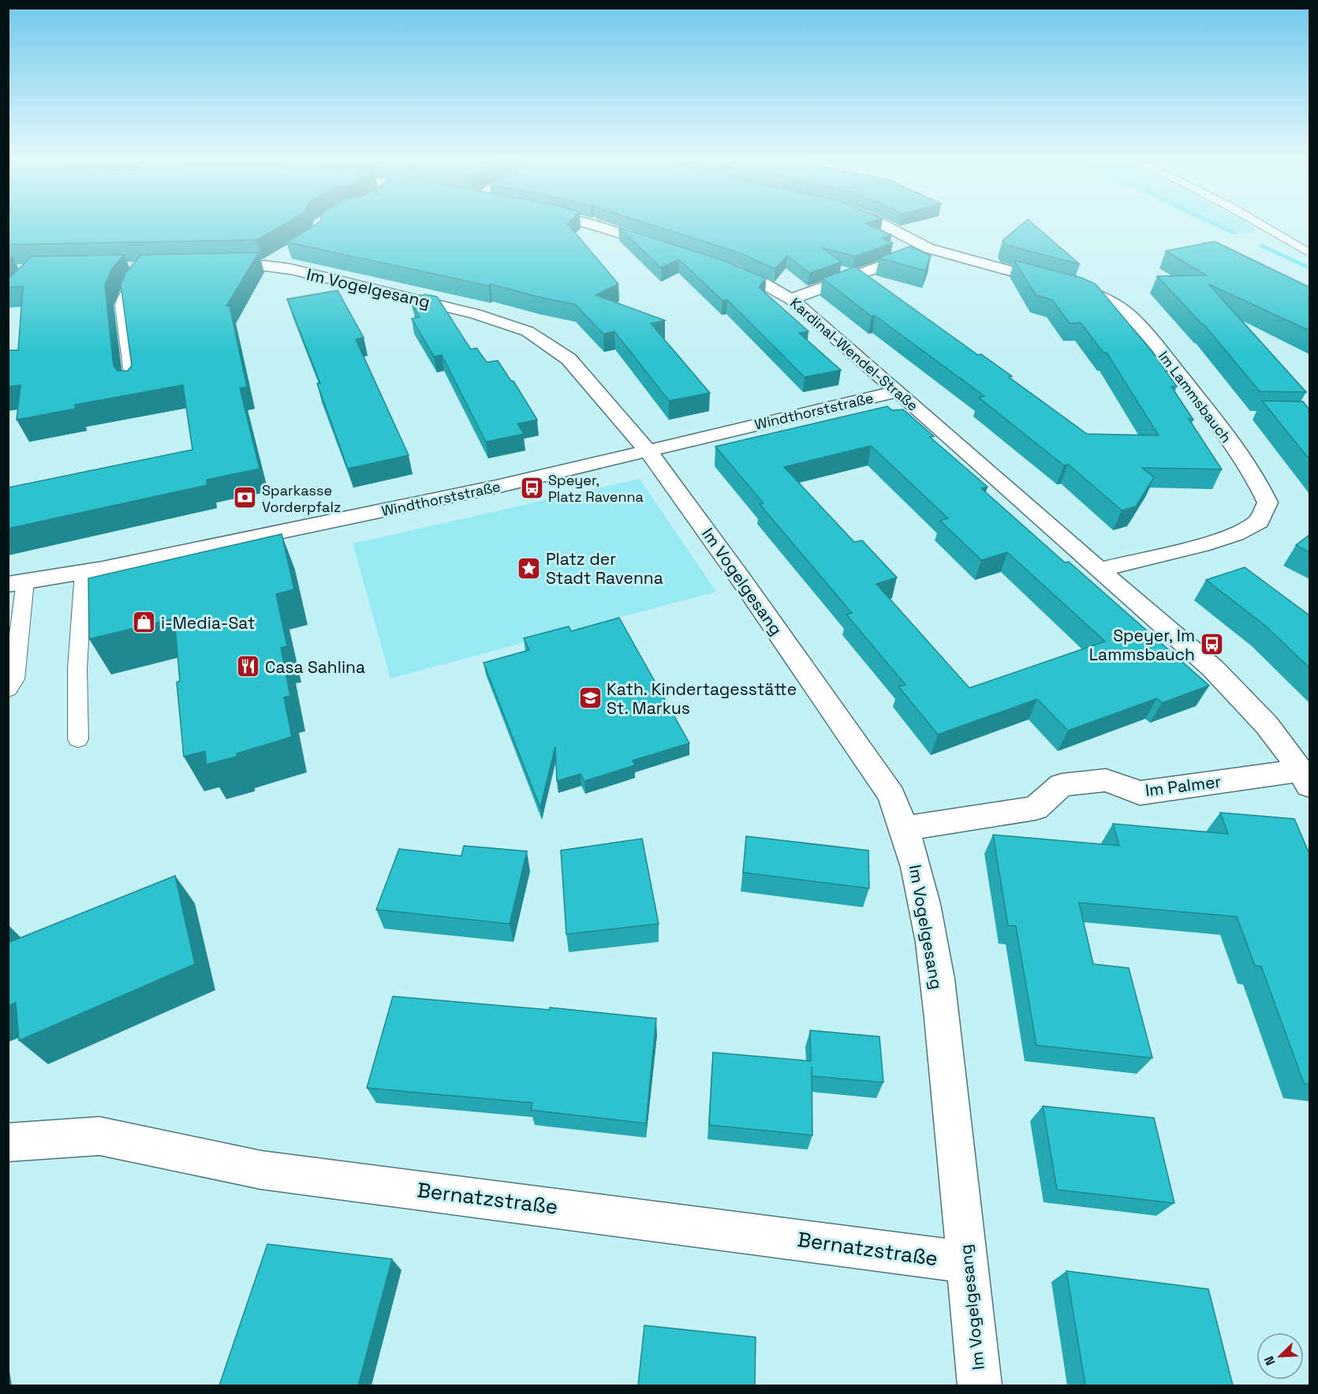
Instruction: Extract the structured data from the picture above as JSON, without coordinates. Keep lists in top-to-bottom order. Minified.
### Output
{"streets":{"street":["Im Vogelgesang","Kardinal-Wendel-Straße","Im Lammsbauch","Windthorststraße","Im Palmer","Bernatzstraße"]},"crossings":[["Im Vogelgesang","Windthorststraße"],["Im Vogelgesang","Im Palmer"],["Im Vogelgesang","Bernatzstraße"],["Kardinal-Wendel-Straße","Im Lammsbauch"],["Kardinal-Wendel-Straße","Windthorststraße"],["Kardinal-Wendel-Straße","Im Palmer"]],"places":{"bus stop":["Speyer, Platz Ravenna","Speyer, Im Lammsbauch"],"bank":["Sparkasse Vorderpfalz"],"place":["Platz der Stadt Ravenna"],"shop":["i-Media-Sat"],"restaurant":["Casa Sahlina"],"school or university":["Kath. Kindertagesstätte St. Markus"]},"north":"bottom left"}
